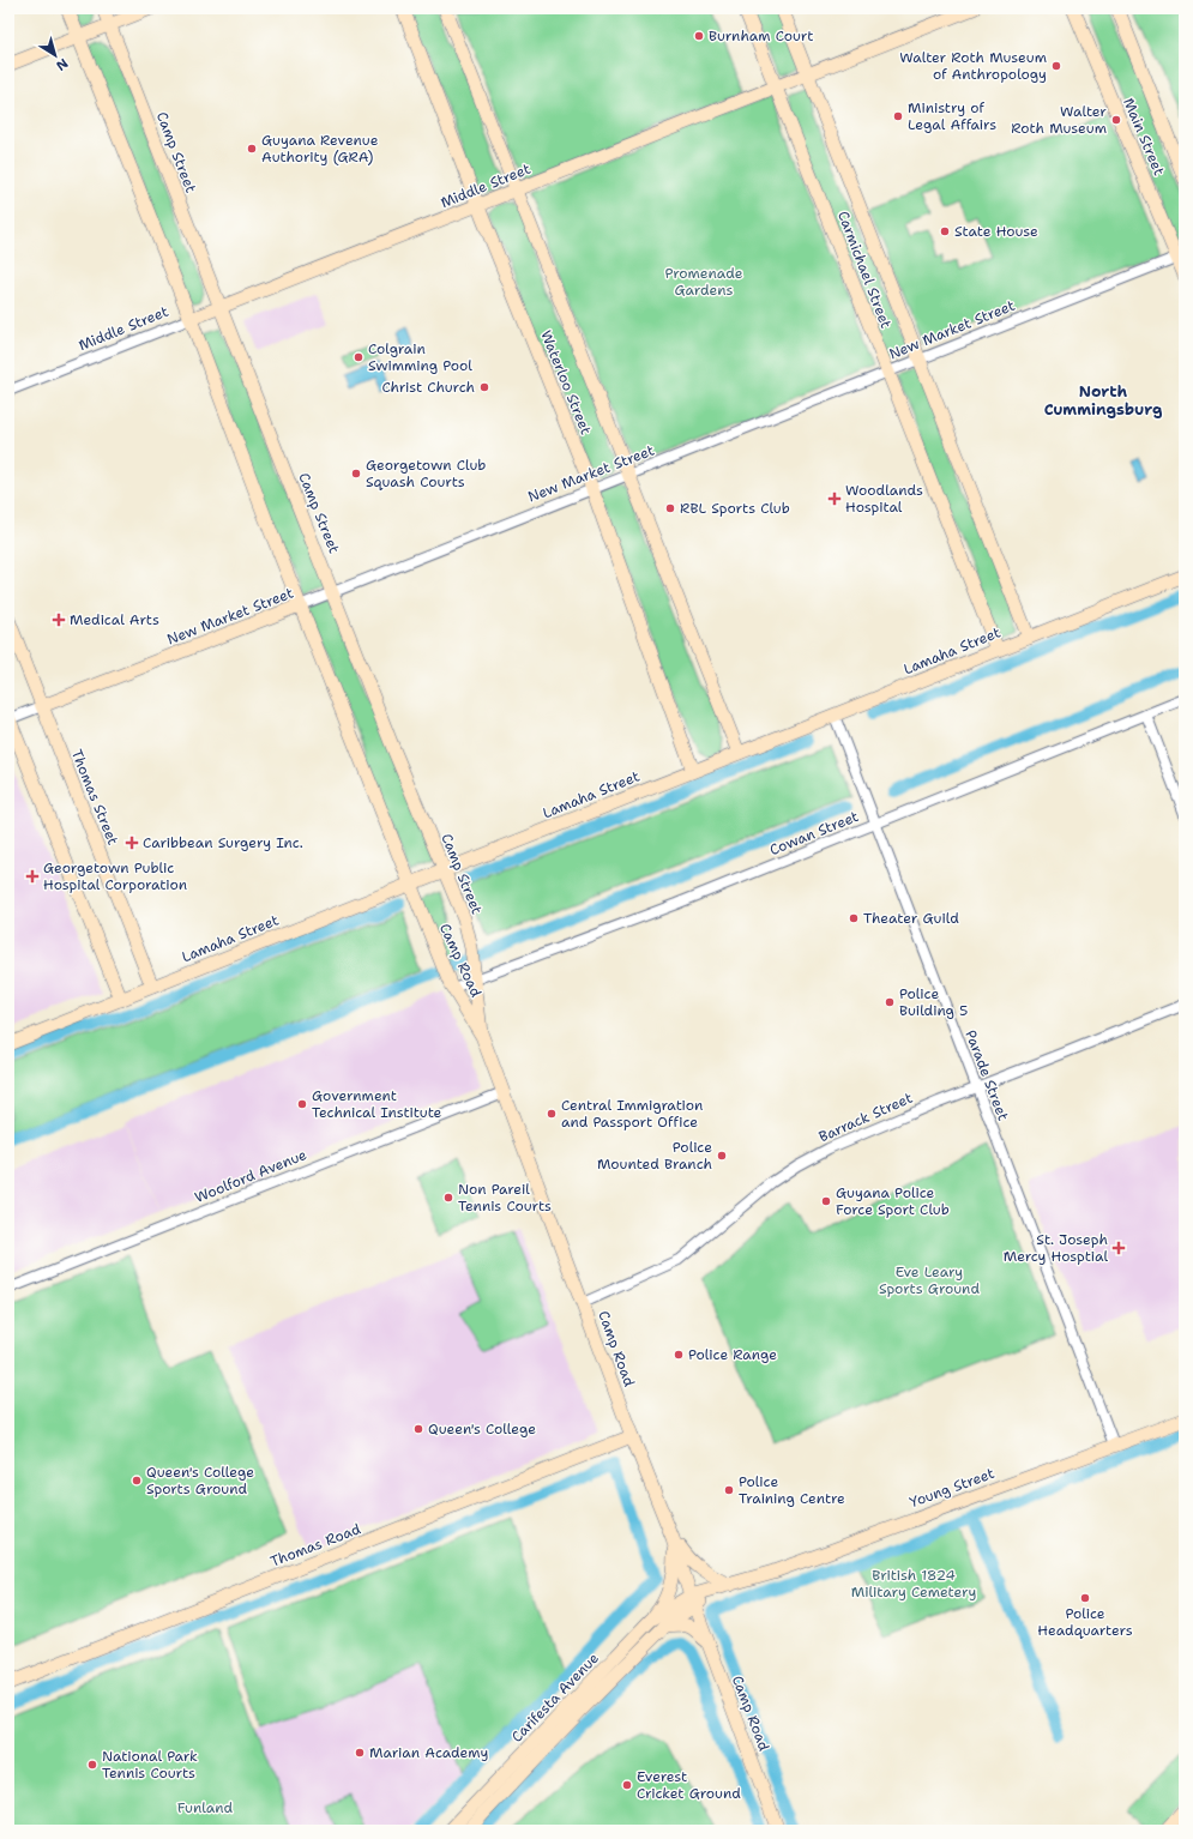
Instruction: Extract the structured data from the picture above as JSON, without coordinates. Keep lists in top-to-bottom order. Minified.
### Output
{"streets":{"street":["Main Street","Camp Street","Middle Street","Carmichael Street","New Market Street","Waterloo Street","Lamaha Street","Thomas Street","Cowan Street","Camp Road","Parade Street","Barrack Street","Woolford Avenue","Young Street","Thomas Road","Carifesta Avenue"]},"crossings":[["Main Street","New Market Street"],["Camp Street","Middle Street"],["Camp Street","New Market Street"],["Camp Street","Lamaha Street"],["Camp Street","Cowan Street"],["Camp Street","Camp Road"],["Middle Street","Carmichael Street"],["Middle Street","Waterloo Street"],["Carmichael Street","New Market Street"],["Carmichael Street","Lamaha Street"],["New Market Street","Waterloo Street"],["New Market Street","Thomas Street"],["Waterloo Street","Lamaha Street"],["Lamaha Street","Thomas Street"],["Lamaha Street","Camp Road"],["Lamaha Street","Parade Street"],["Cowan Street","Camp Road"],["Cowan Street","Parade Street"],["Camp Road","Barrack Street"],["Camp Road","Woolford Avenue"],["Camp Road","Young Street"],["Camp Road","Thomas Road"],["Camp Road","Carifesta Avenue"],["Parade Street","Barrack Street"],["Parade Street","Young Street"],["Young Street","Carifesta Avenue"]],"districts":["North Cummingsburg"],"parks":["Promenade Gardens","Eve Leary Sports Ground","British 1824 Military Cemetery","Funland"],"places":{"other":["Burnham Court","Walter Roth Museum of Anthropology","Ministry of Legal Affairs","Walter Roth Museum","Guyana Revenue Authority (GRA)","State House","Colgrain Swimming Pool","Christ Church","Georgetown Club Squash Courts","RBL Sports Club","Theater Guild","Police Building 5","Government Technical Institute","Central Immigration and Passport Office","Police Mounted Branch","Non Pareil Tennis Courts","Guyana Police Force Sport Club","Police Range","Queen's College","Queen's College Sports Ground","Police Training Centre","Police Headquarters","Marian Academy","National Park Tennis Courts","Everest Cricket Ground"],"health":["Woodlands Hospital","Medical Arts","Caribbean Surgery Inc.","Georgetown Public Hospital Corporation","St. Joseph Mercy Hosptial"]},"north":"bottom right"}
